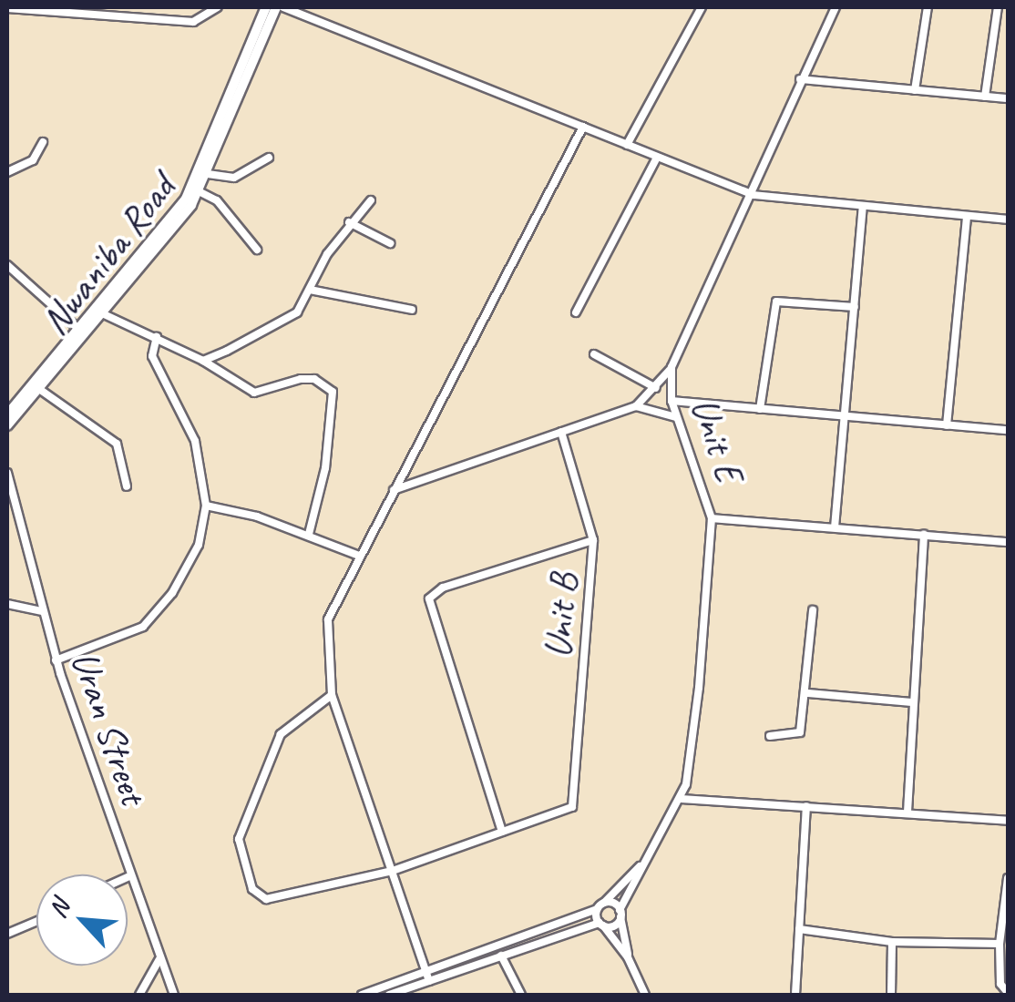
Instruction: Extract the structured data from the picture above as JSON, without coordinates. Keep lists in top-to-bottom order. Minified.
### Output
{"streets":{"main road":["Nwaniba Road"],"street":["Unit E","Unit B","Uran Street"]},"north":"top left"}
